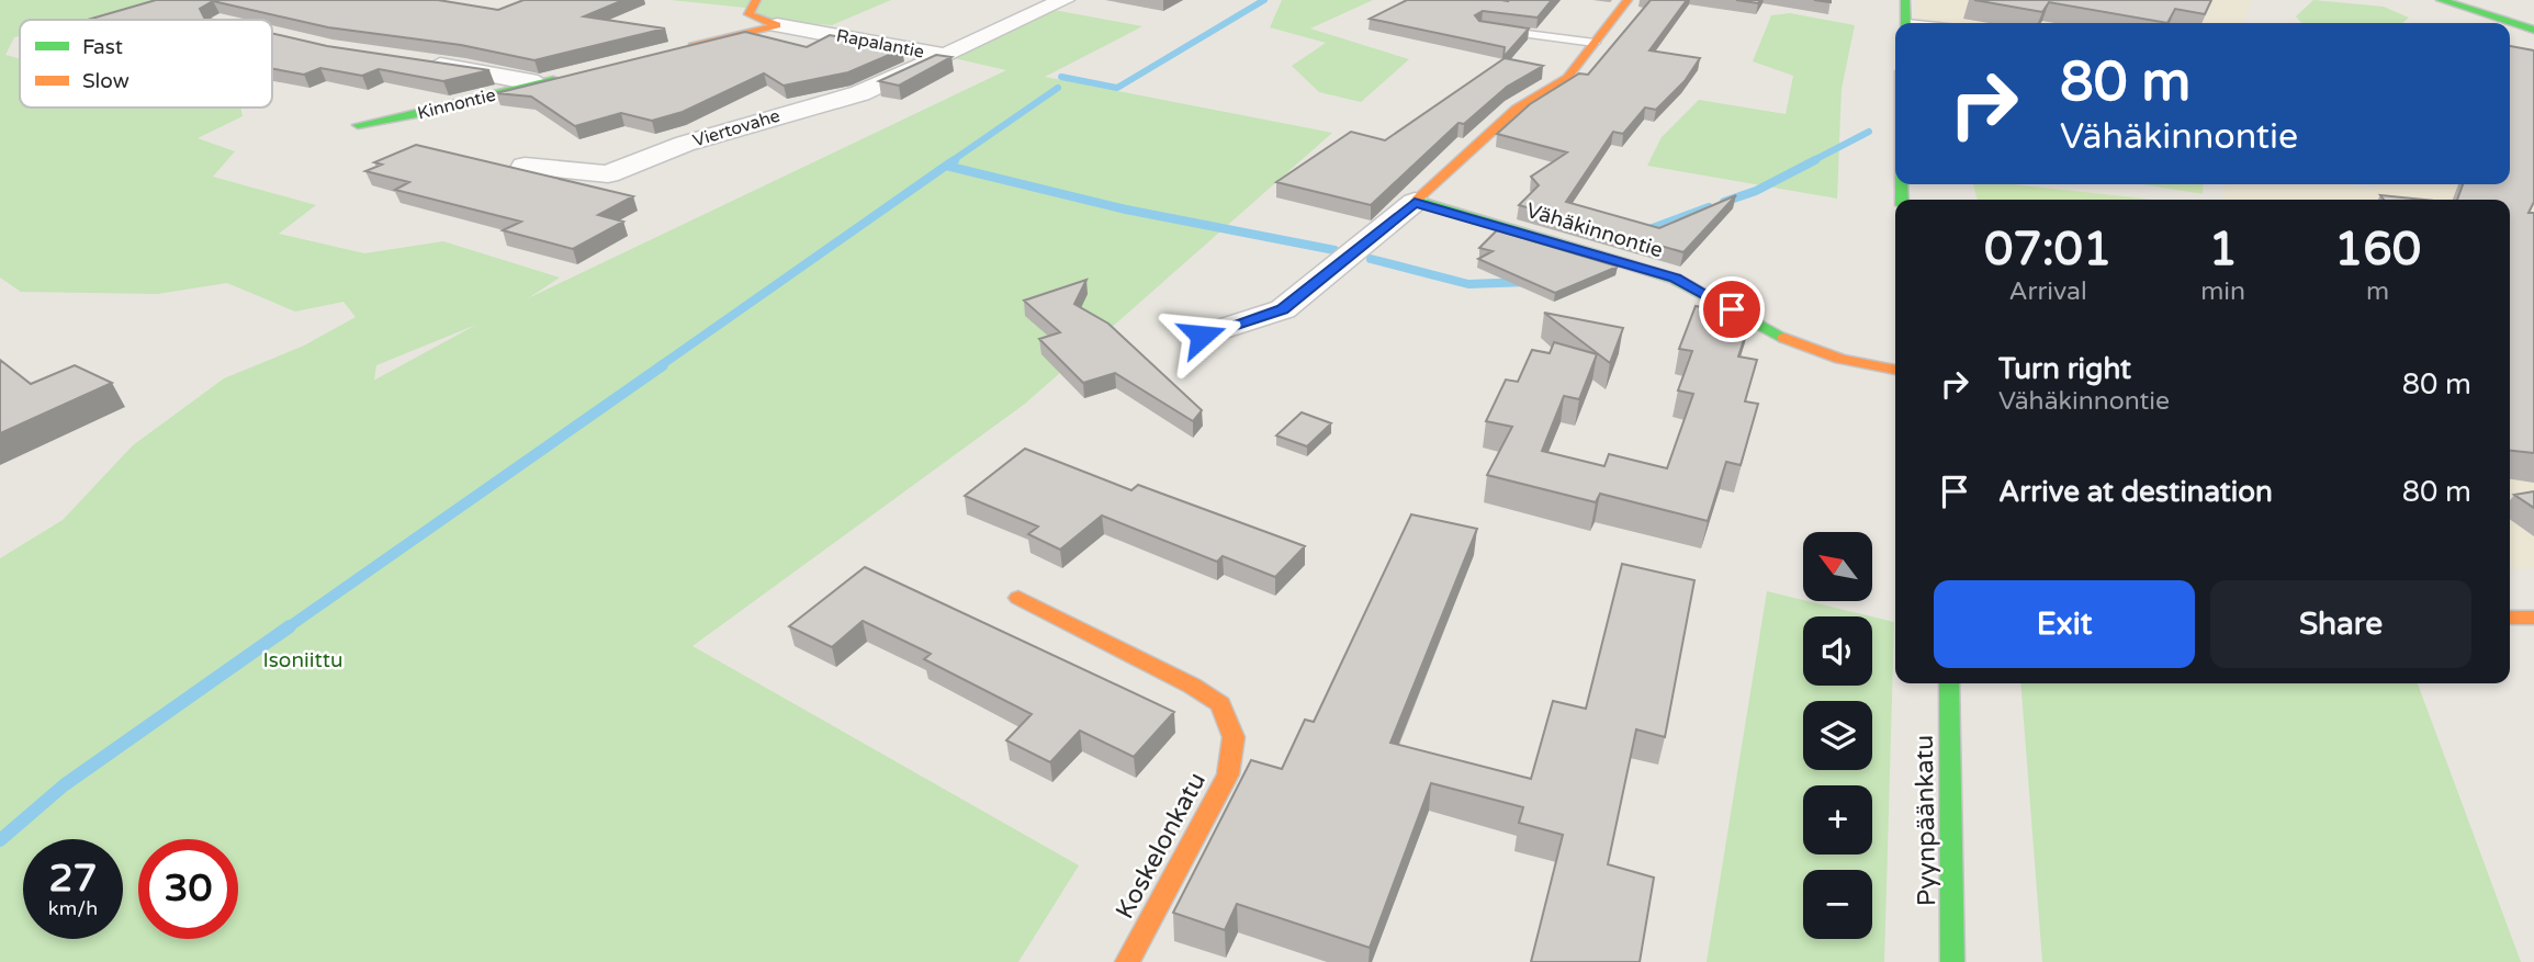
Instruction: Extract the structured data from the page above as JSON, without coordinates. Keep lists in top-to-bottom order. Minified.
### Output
{"streets":{"street":["Rapalantie","Kinnontie","Viertovahe","Vähäkinnontie","Pyynpäänkatu","Koskelonkatu"]},"crossings":[["Rapalantie","Viertovahe"]],"parks":["Isoniittu"],"legend":["Fast","Slow"],"north":"top left","page":{"turn":["80 m","Vähäkinnontie"],"eta":["07:01","Arrival","1","min","160","m"],"list":[{"name":"Turn right","note":"Vähäkinnontie","value":"80 m"},{"name":"Arrive at destination","value":"80 m"}],"map_buttons":["+","−"],"buttons":["Exit","Share"],"speed":"27 km/h","limit":"30"}}
